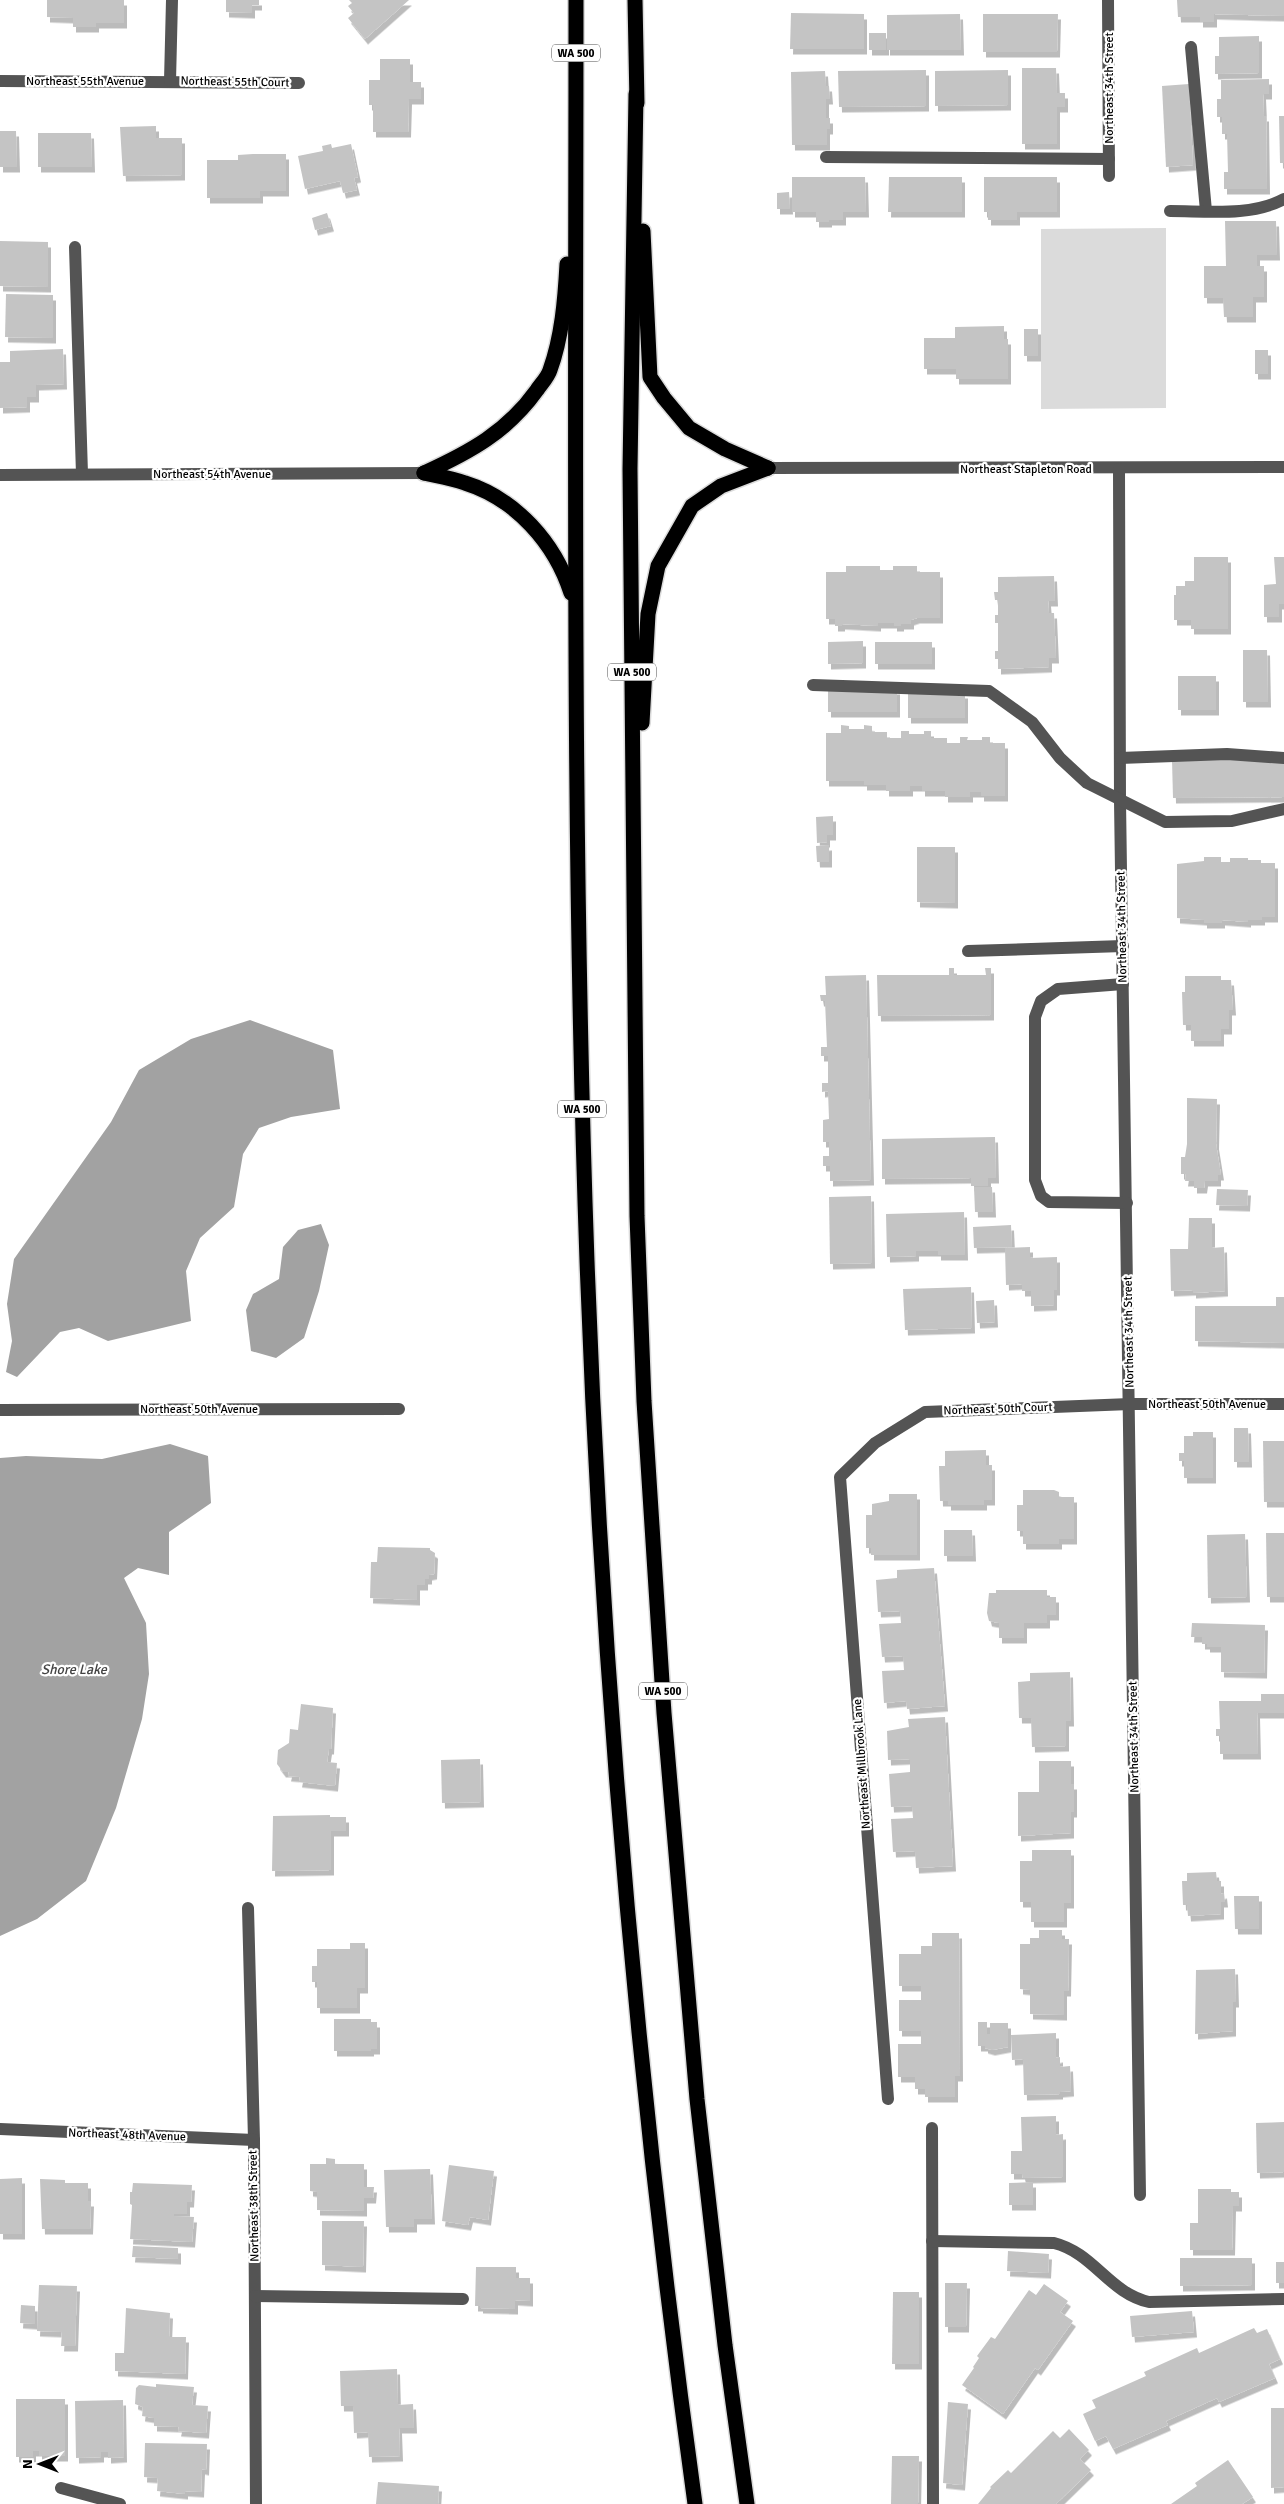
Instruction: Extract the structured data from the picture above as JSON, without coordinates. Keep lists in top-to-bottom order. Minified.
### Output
{"streets":{"highway":["WA 500"],"street":["Northeast 55th Avenue","Northeast 55th Court","Northeast 34th Street","Northeast Stapleton Road","Northeast 54th Avenue","Northeast 50th Avenue","Northeast 50th Court","Northeast Millbrook Lane","Northeast 48th Avenue","Northeast 38th Street"]},"crossings":[["Northeast 55th Avenue","Northeast 55th Court"],["Northeast 34th Street","Northeast Stapleton Road"],["Northeast 34th Street","Northeast 50th Avenue"],["Northeast 34th Street","Northeast 50th Court"],["Northeast 50th Avenue","Northeast 50th Court"],["Northeast 50th Court","Northeast Millbrook Lane"],["Northeast 48th Avenue","Northeast 38th Street"]],"water":["Shore Lake"],"north":"left"}
